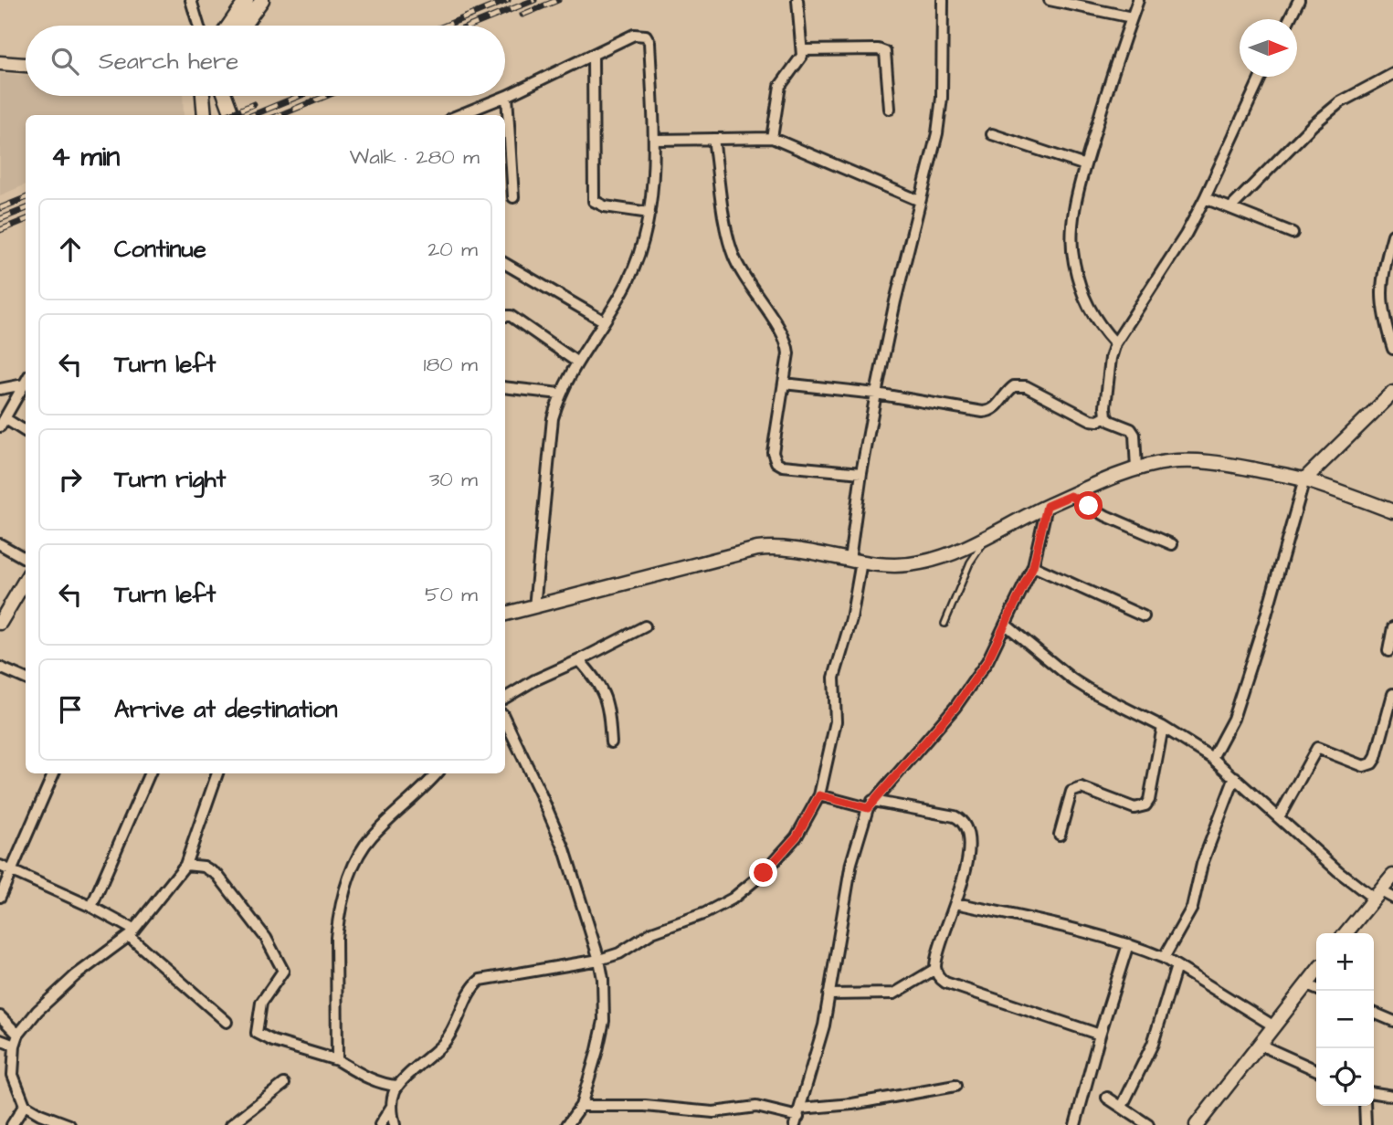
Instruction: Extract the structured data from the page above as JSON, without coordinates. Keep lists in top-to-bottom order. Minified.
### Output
{"north":"right","page":{"search":"Search here","heading":["4 min","Walk · 280 m"],"list":[["Continue","20 m"],["Turn left","180 m"],["Turn right","30 m"],["Turn left","50 m"],"Arrive at destination"],"map_buttons":["+","−"]}}
